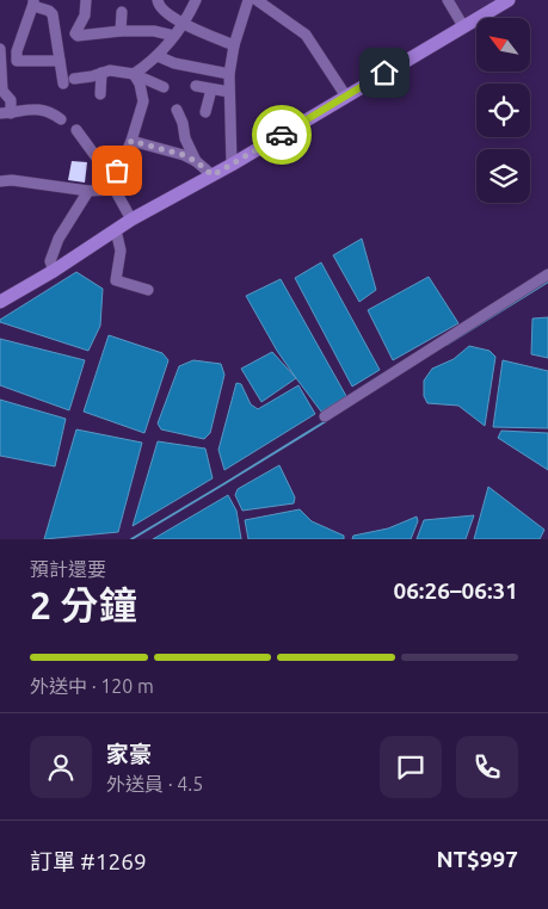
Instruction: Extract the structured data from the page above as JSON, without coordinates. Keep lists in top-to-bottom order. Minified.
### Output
{"north":"top left","page":{"heading":["2 分鐘","預計還要","06:26–06:31"],"panel":["家豪","外送員 · 4.5","訂單 #1269","NT$997"],"bar":"外送中 · 120 m"}}
